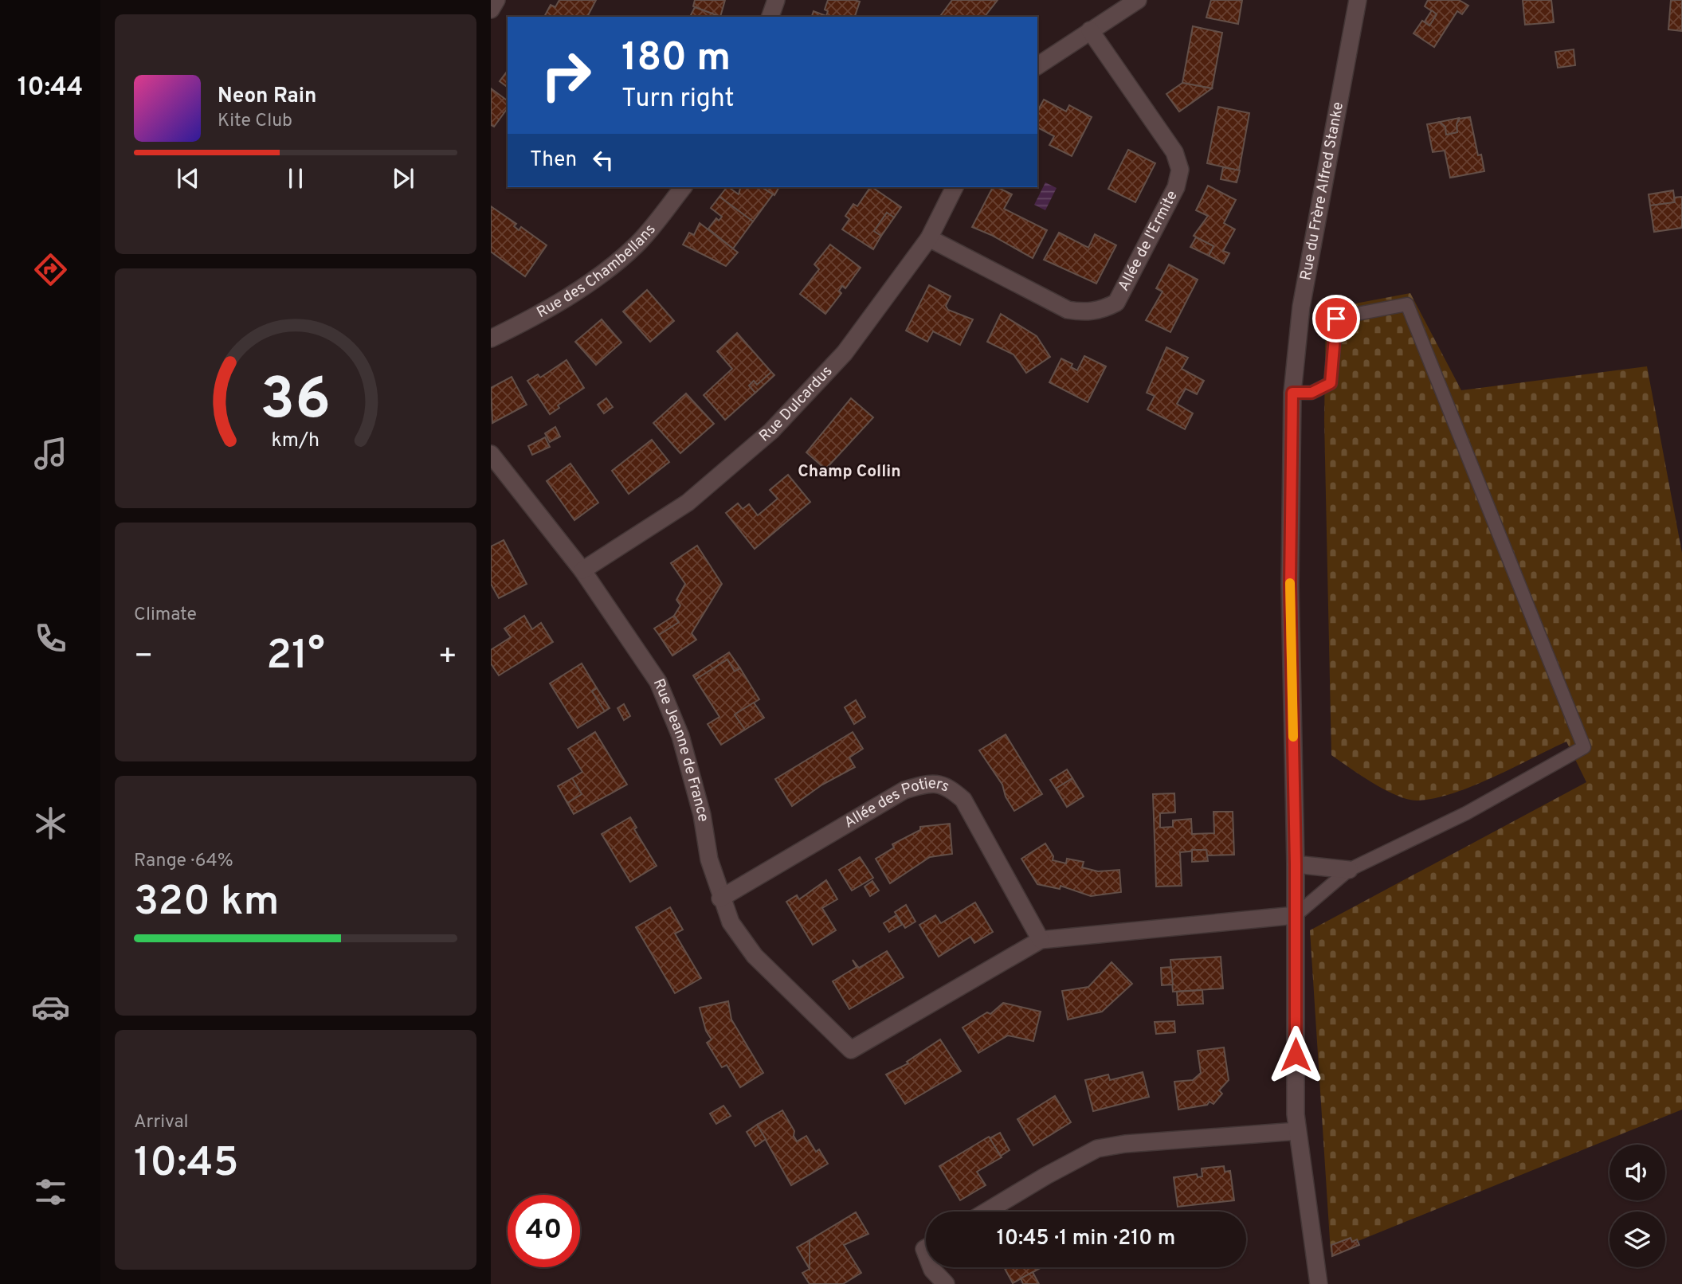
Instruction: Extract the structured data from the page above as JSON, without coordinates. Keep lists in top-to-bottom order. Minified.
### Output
{"streets":{"street":["Rue du Frère Alfred Stanke","Allée de l'Ermite","Rue des Chambellans","Rue Dulcardus","Rue Jeanne de France","Allée des Potiers"]},"crossings":[["Allée de l'Ermite","Rue Dulcardus"],["Rue Dulcardus","Rue Jeanne de France"],["Rue Jeanne de France","Allée des Potiers"]],"districts":["Champ Collin"],"page":{"tabs":"10:44","turn":["180 m","Turn right"],"song":["Neon Rain","Kite Club"],"then":"Then","tile":["Climate",["Range · 64%","320 km"],["Arrival","10:45"]],"heat":["−","21°","+"],"limit":"40","trip":"10:45 · 1 min · 210 m","gauge":["36","km/h"]}}
